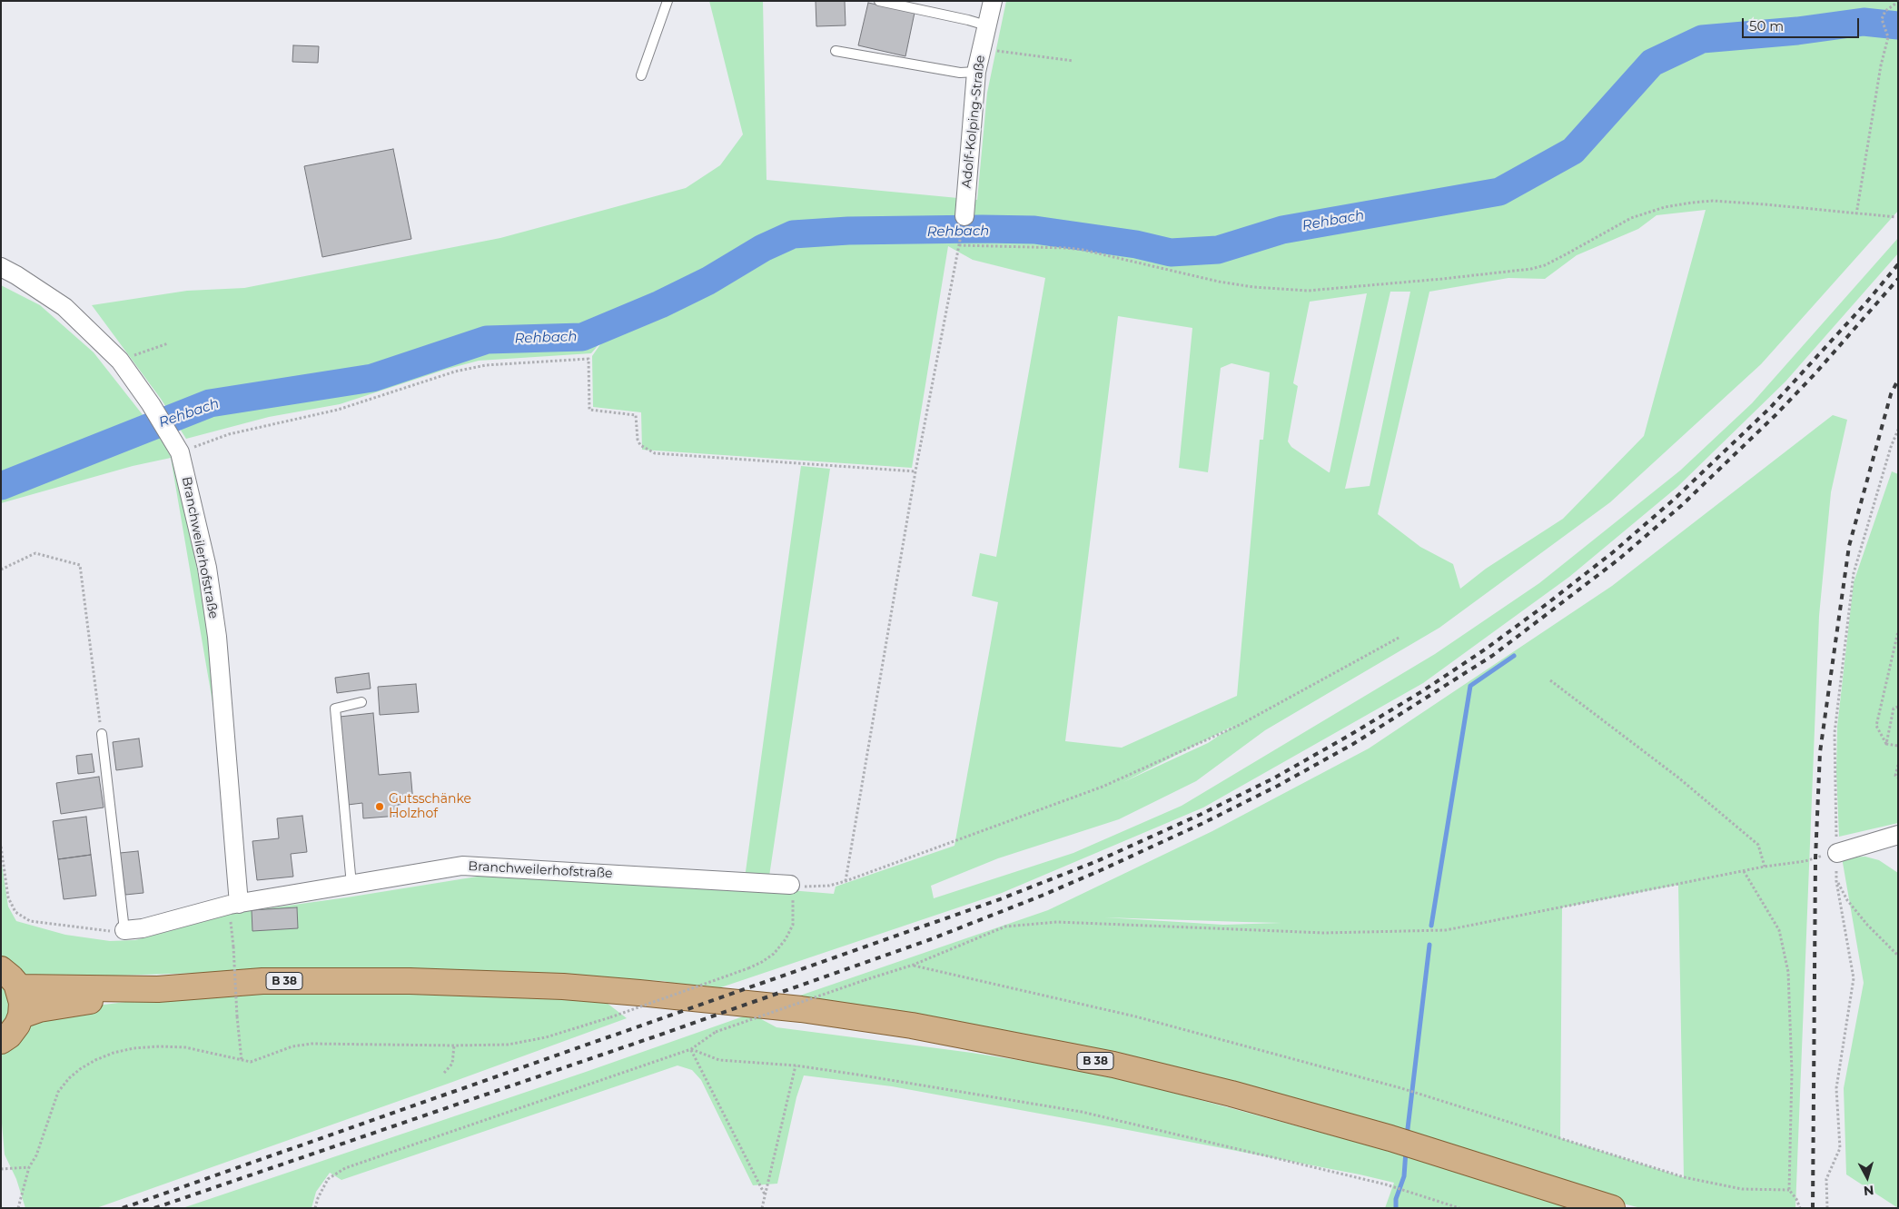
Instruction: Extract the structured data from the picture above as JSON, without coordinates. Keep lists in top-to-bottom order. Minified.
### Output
{"streets":{"main road":["B 38"],"street":["Adolf-Kolping-Straße","Branchweilerhofstraße"]},"water":["Rehbach"],"places":["Gutsschänke Holzhof"],"scale_bar":"50 m","north":"bottom"}
